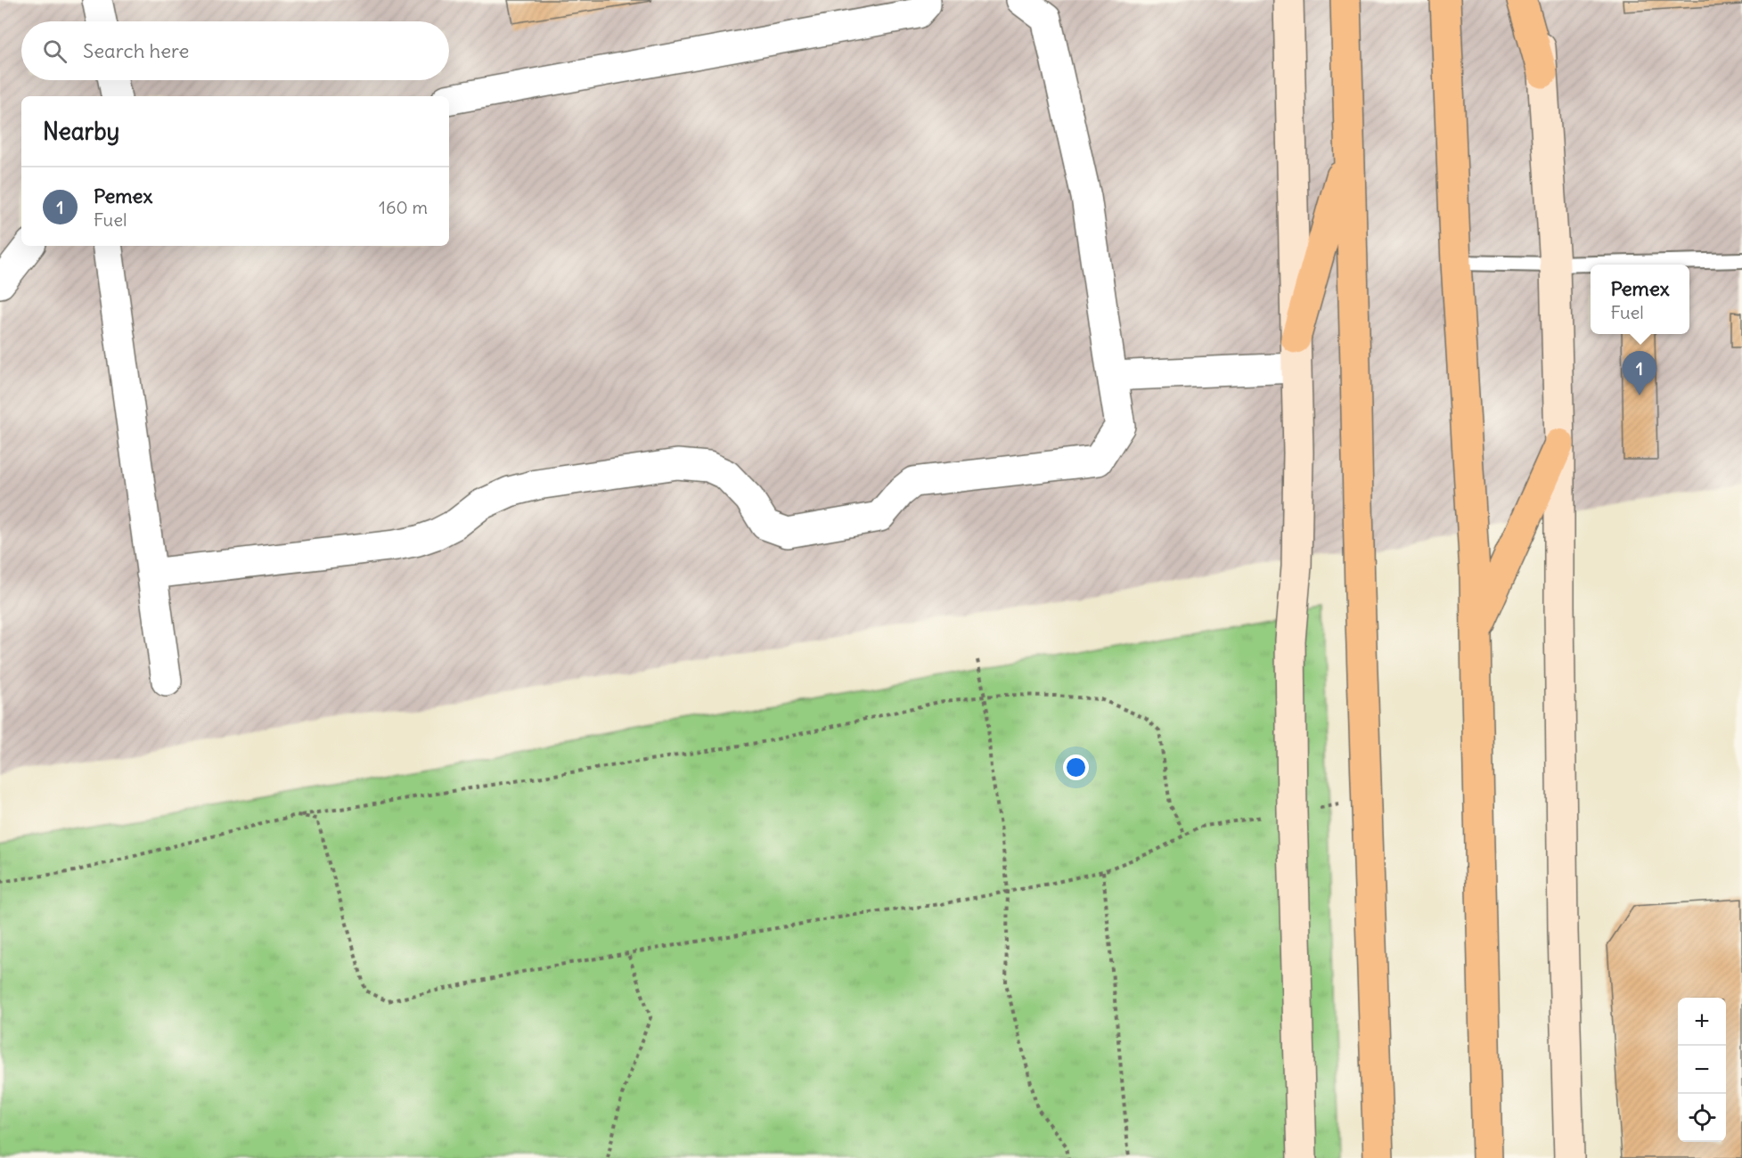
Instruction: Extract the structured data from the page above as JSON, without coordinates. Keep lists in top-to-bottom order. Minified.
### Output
{"page":{"search":"Search here","heading":"Nearby","list":[{"mark":"1","name":"Pemex","note":"Fuel","value":"160 m"}],"popup":["Pemex","Fuel"],"pins":"1","map_buttons":["+","−"]}}
